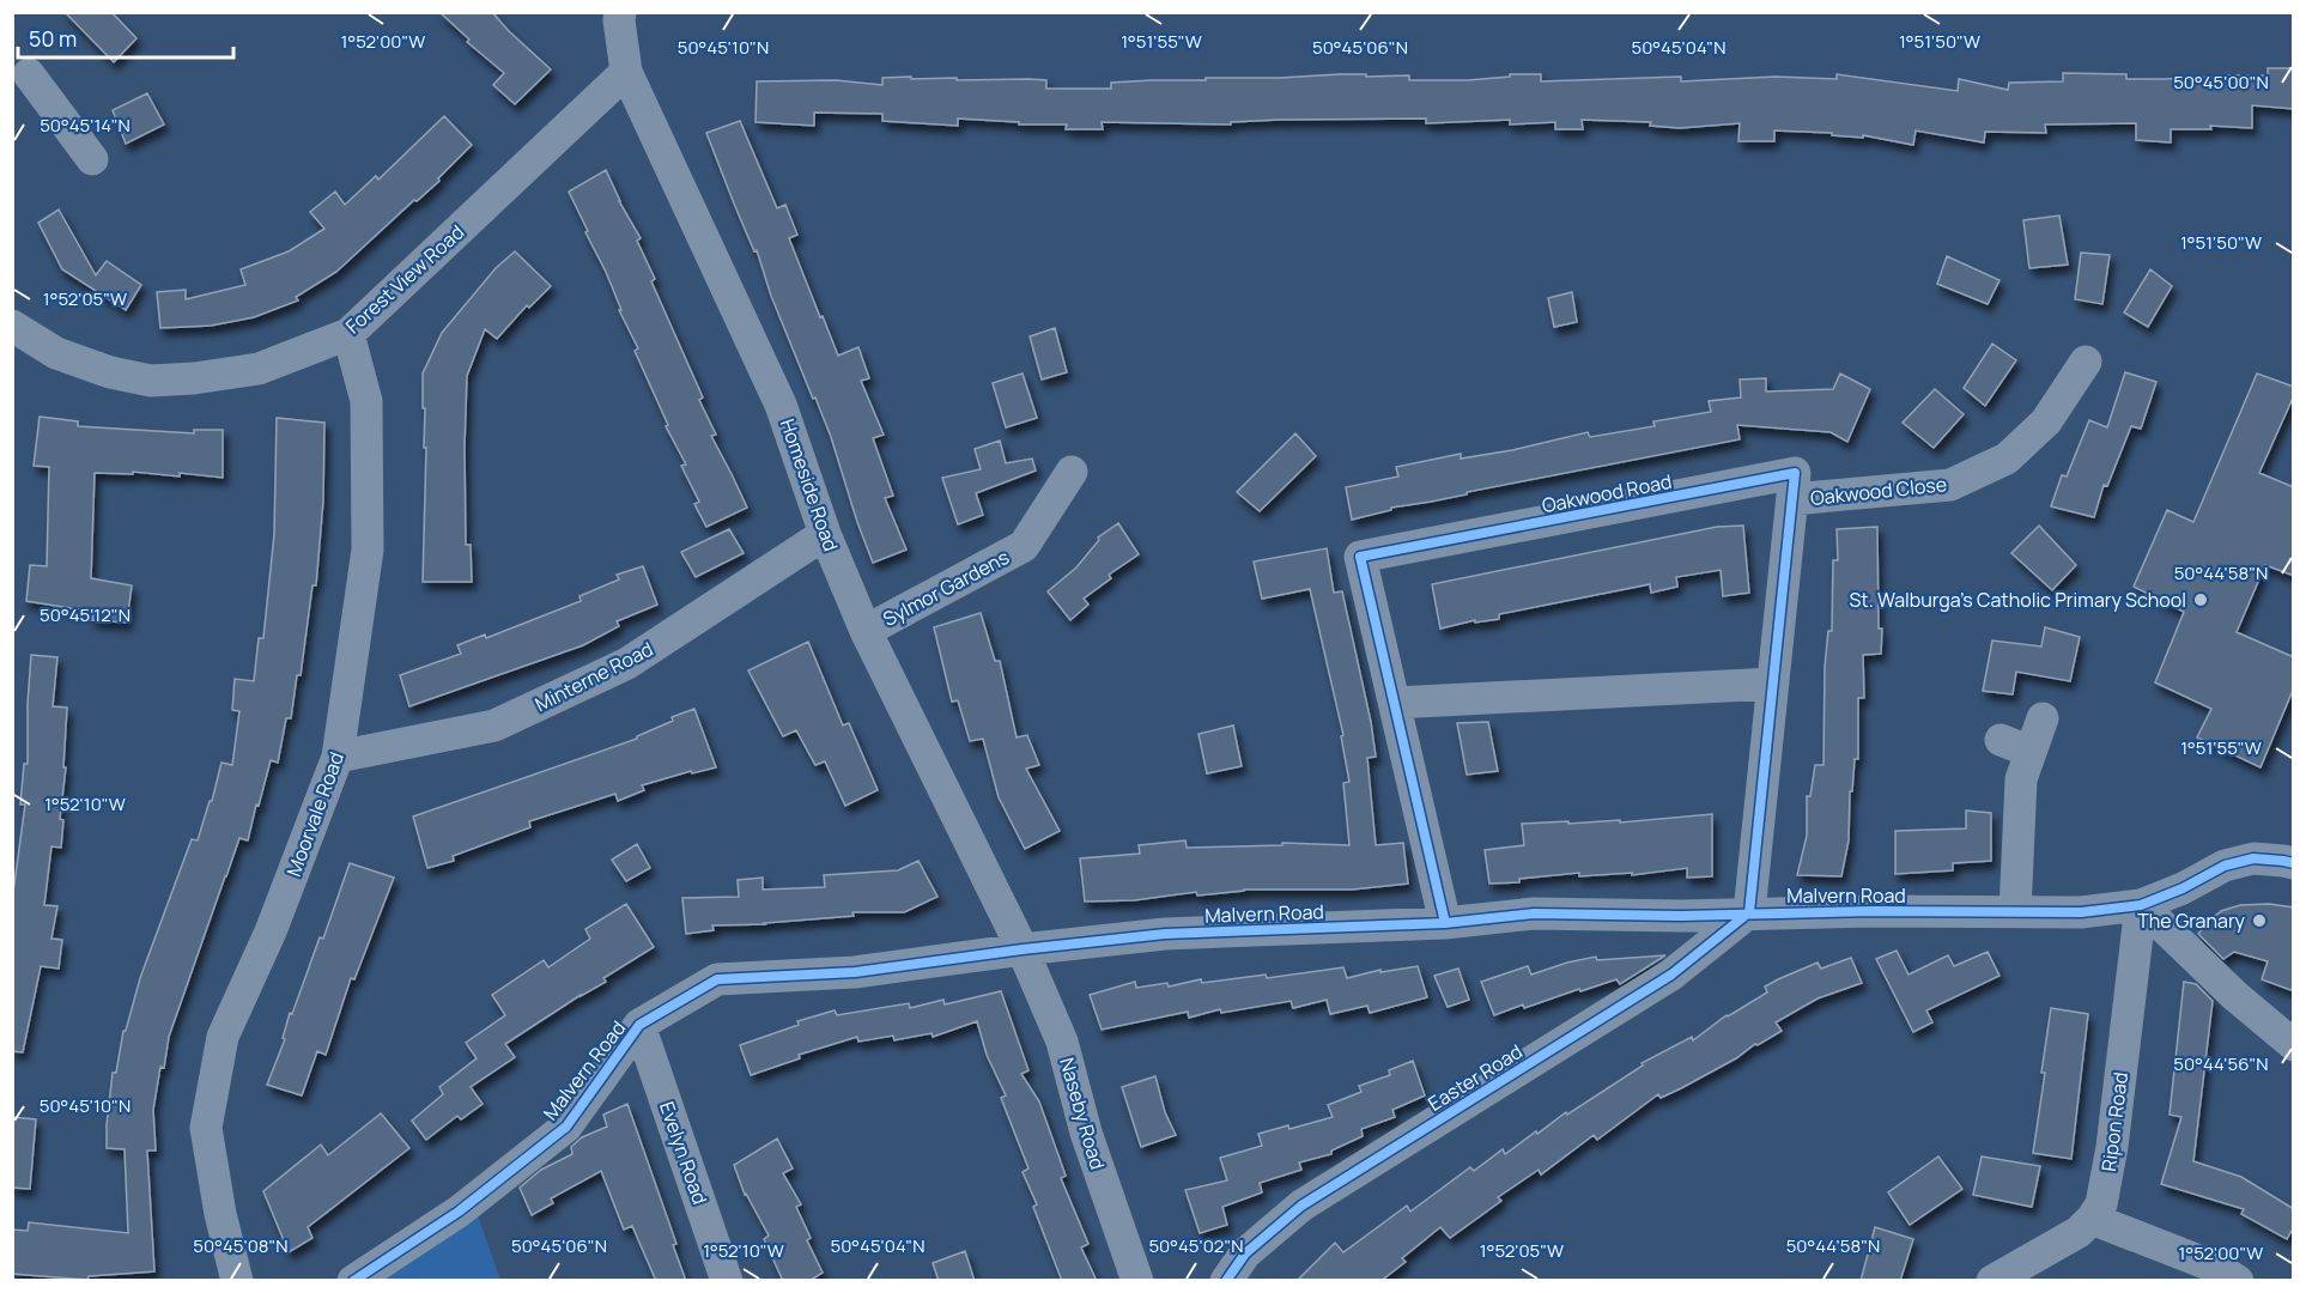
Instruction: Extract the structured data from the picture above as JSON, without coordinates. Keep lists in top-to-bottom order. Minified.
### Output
{"streets":{"street":["Forest View Road","Homeside Road","Oakwood Close","Oakwood Road","Sylmor Gardens","Minterne Road","Moorvale Road","Malvern Road","Easter Road","Naseby Road","Ripon Road","Evelyn Road"]},"crossings":[["Forest View Road","Homeside Road"],["Forest View Road","Moorvale Road"],["Homeside Road","Sylmor Gardens"],["Homeside Road","Minterne Road"],["Homeside Road","Malvern Road"],["Homeside Road","Naseby Road"],["Oakwood Close","Oakwood Road"],["Oakwood Road","Malvern Road"],["Oakwood Road","Easter Road"],["Minterne Road","Moorvale Road"],["Malvern Road","Easter Road"],["Malvern Road","Naseby Road"],["Malvern Road","Ripon Road"],["Malvern Road","Evelyn Road"]],"places":["St. Walburga's Catholic Primary School","The Granary"],"scale_bar":"50 m","coordinates":["1°52'00\"W","1°51'55\"W","1°51'50\"W","50°45'10\"N","50°45'06\"N","50°45'04\"N","50°45'00\"N","50°45'14\"N","1°52'05\"W","50°44'58\"N","50°45'12\"N","1°52'10\"W","50°44'56\"N","50°45'08\"N","50°45'02\"N"]}
